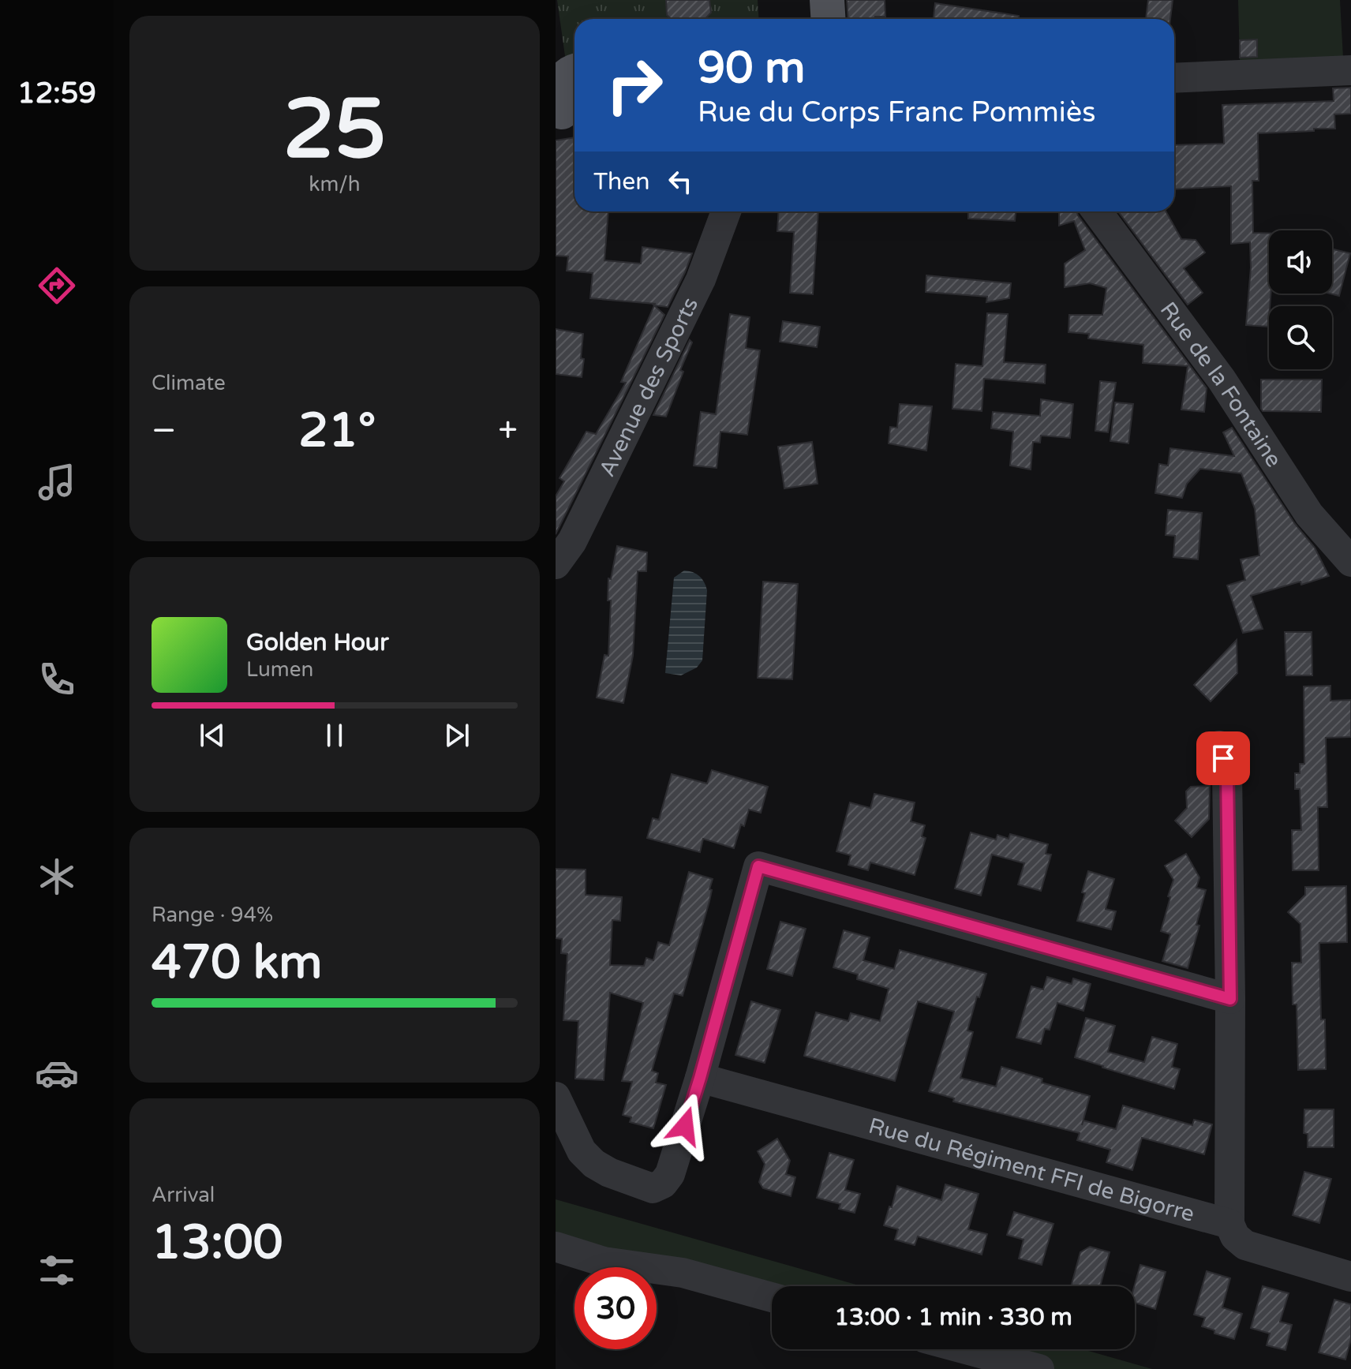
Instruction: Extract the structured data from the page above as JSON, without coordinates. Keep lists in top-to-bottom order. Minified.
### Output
{"streets":{"street":["Rue de la Fontaine","Avenue des Sports","Rue du Régiment FFI de Bigorre"]},"page":{"tabs":"12:59","tile":[["25","km/h"],"Climate",["Range · 94%","470 km"],["Arrival","13:00"]],"turn":["90 m","Rue du Corps Franc Pommiès"],"then":"Then","heat":["−","21°","+"],"song":["Golden Hour","Lumen"],"limit":"30","trip":"13:00 · 1 min · 330 m"}}
